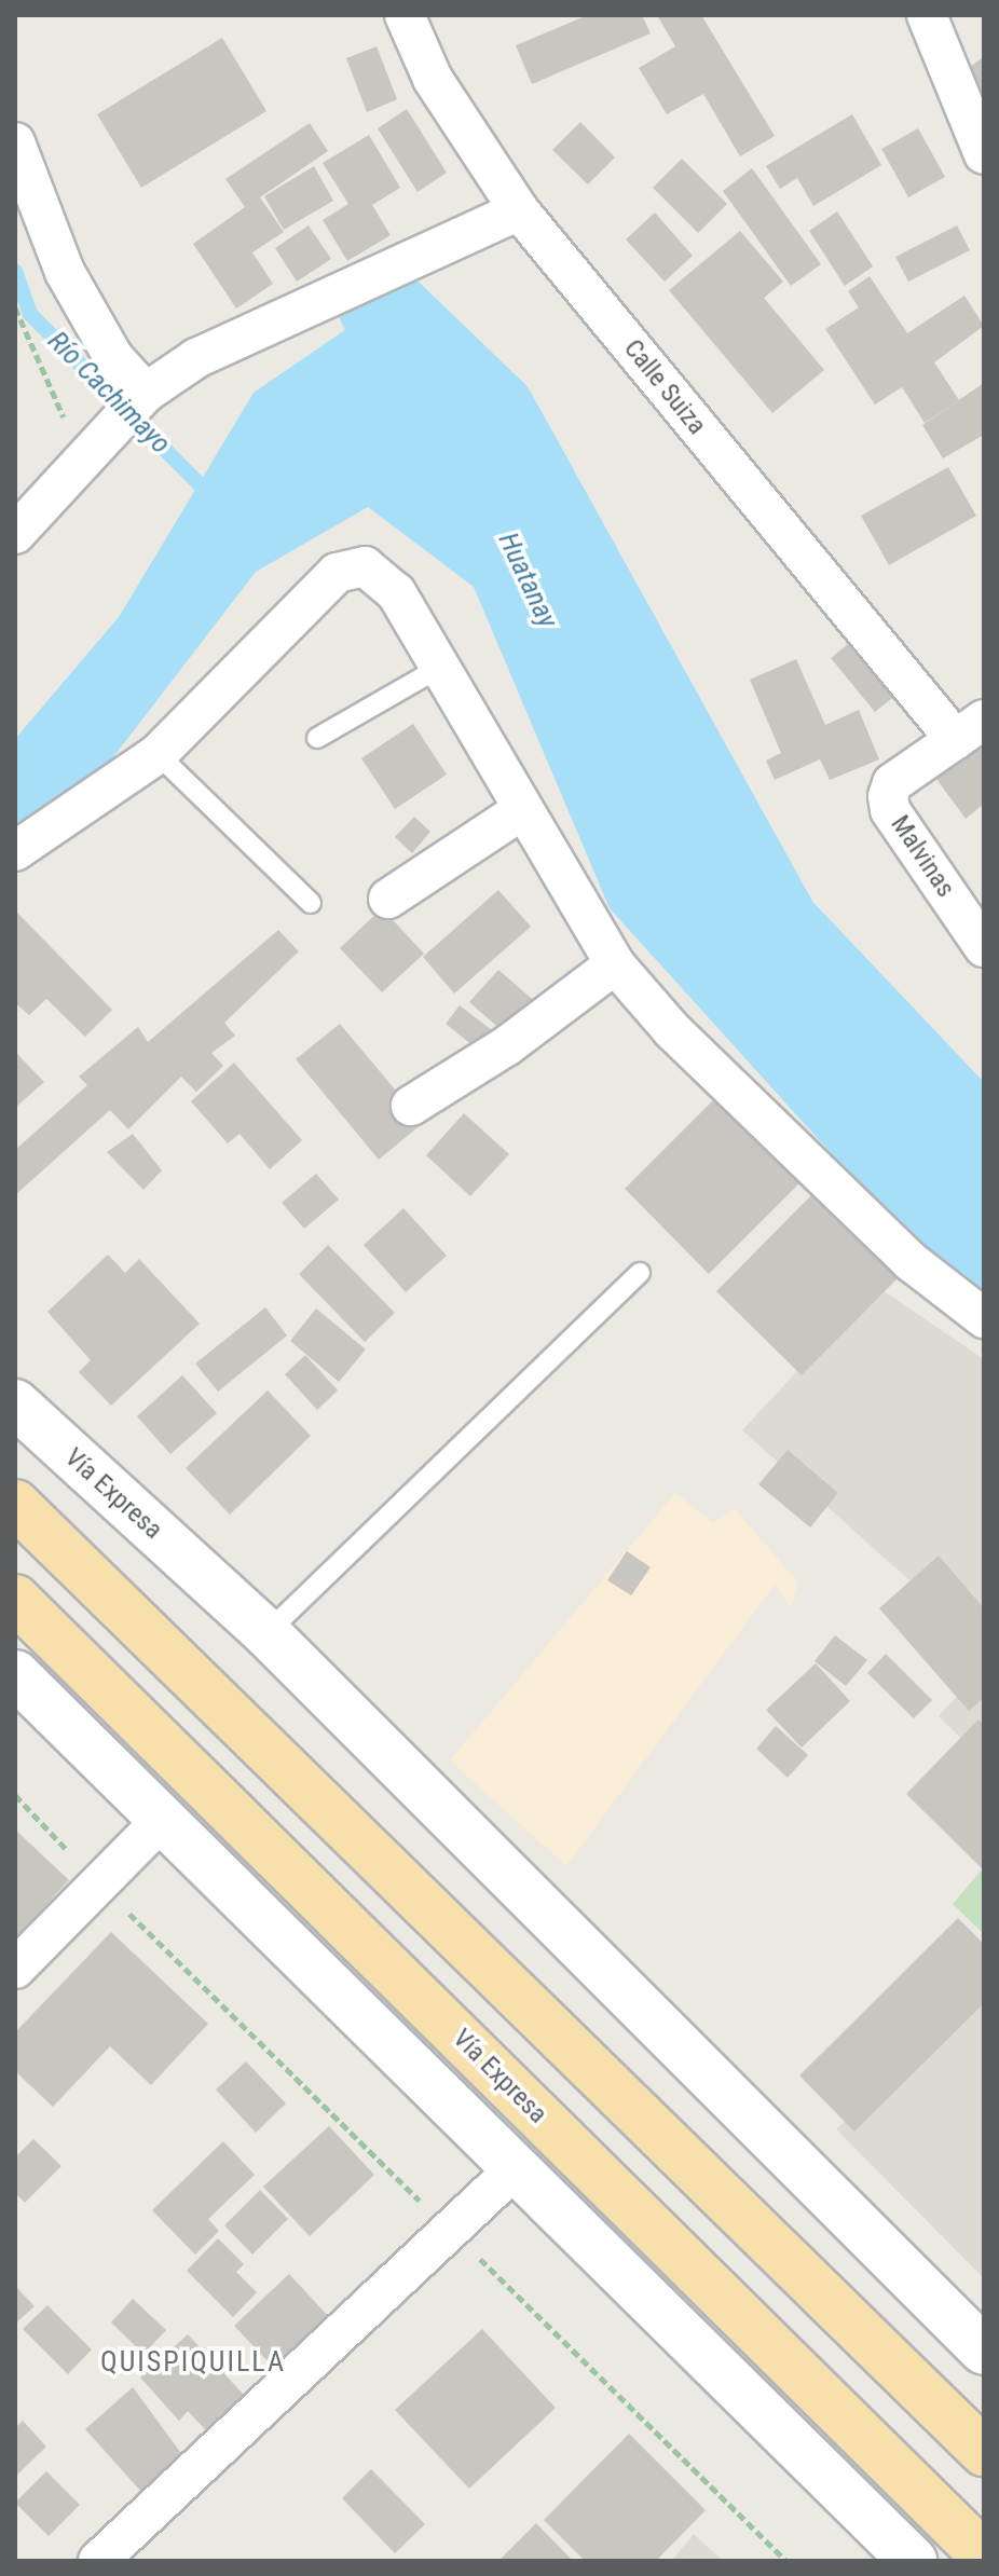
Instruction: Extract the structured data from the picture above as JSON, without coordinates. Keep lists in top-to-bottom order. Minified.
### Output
{"streets":{"main road":["Vía Expresa"],"street":["Calle Suiza","Malvinas"]},"crossings":[["Calle Suiza","Malvinas"]],"districts":["QUISPIQUILLA"],"water":["Río Cachimayo","Huatanay"]}
